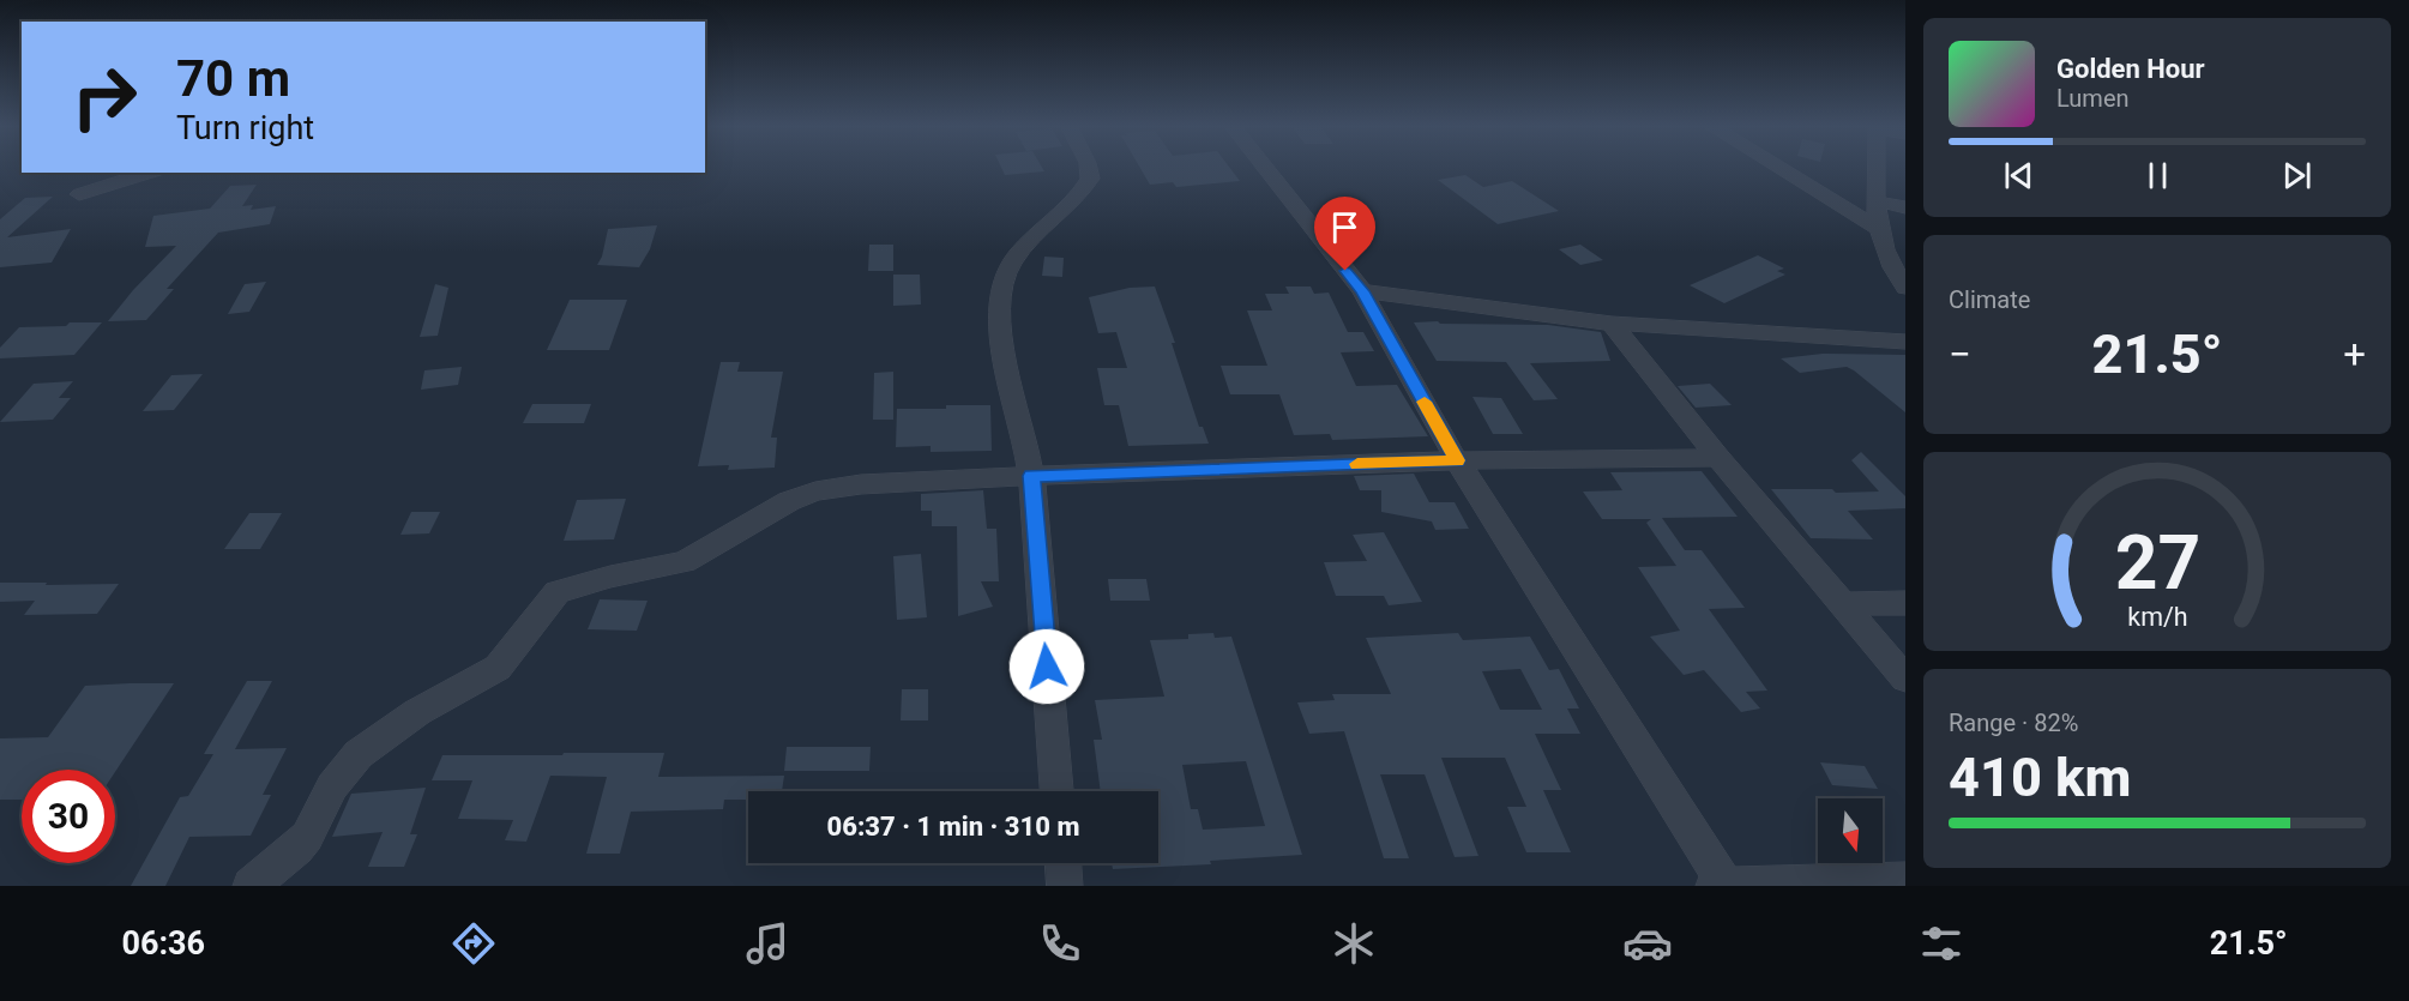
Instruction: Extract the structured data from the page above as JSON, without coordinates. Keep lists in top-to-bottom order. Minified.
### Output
{"north":"bottom","page":{"turn":["70 m","Turn right"],"song":["Golden Hour","Lumen"],"tile":["Climate",["Range · 82%","410 km"]],"heat":["−","21.5°","+"],"limit":"30","trip":"06:37 · 1 min · 310 m","tabs":["06:36","21.5°"],"gauge":["27","km/h"]}}
